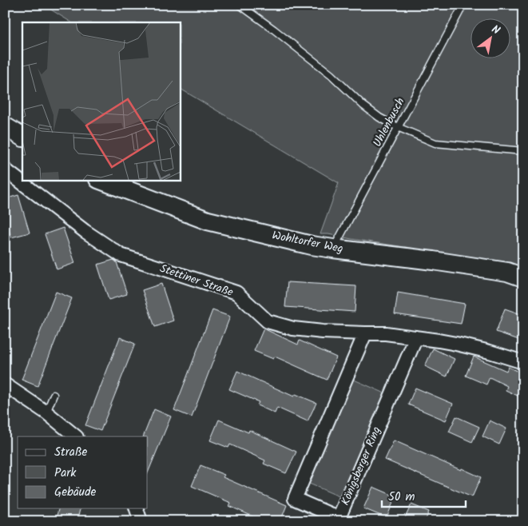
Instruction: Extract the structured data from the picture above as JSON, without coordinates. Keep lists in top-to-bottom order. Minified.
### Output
{"streets":{"main road":["Wohltorfer Weg"],"street":["Stettiner Straße","Königsberger Ring"],"lane":["Uhlenbusch"]},"crossings":[["Uhlenbusch","Wohltorfer Weg"],["Stettiner Straße","Königsberger Ring"]],"legend":["Straße","Park","Gebäude"],"scale_bar":"50 m","north":"top right"}
